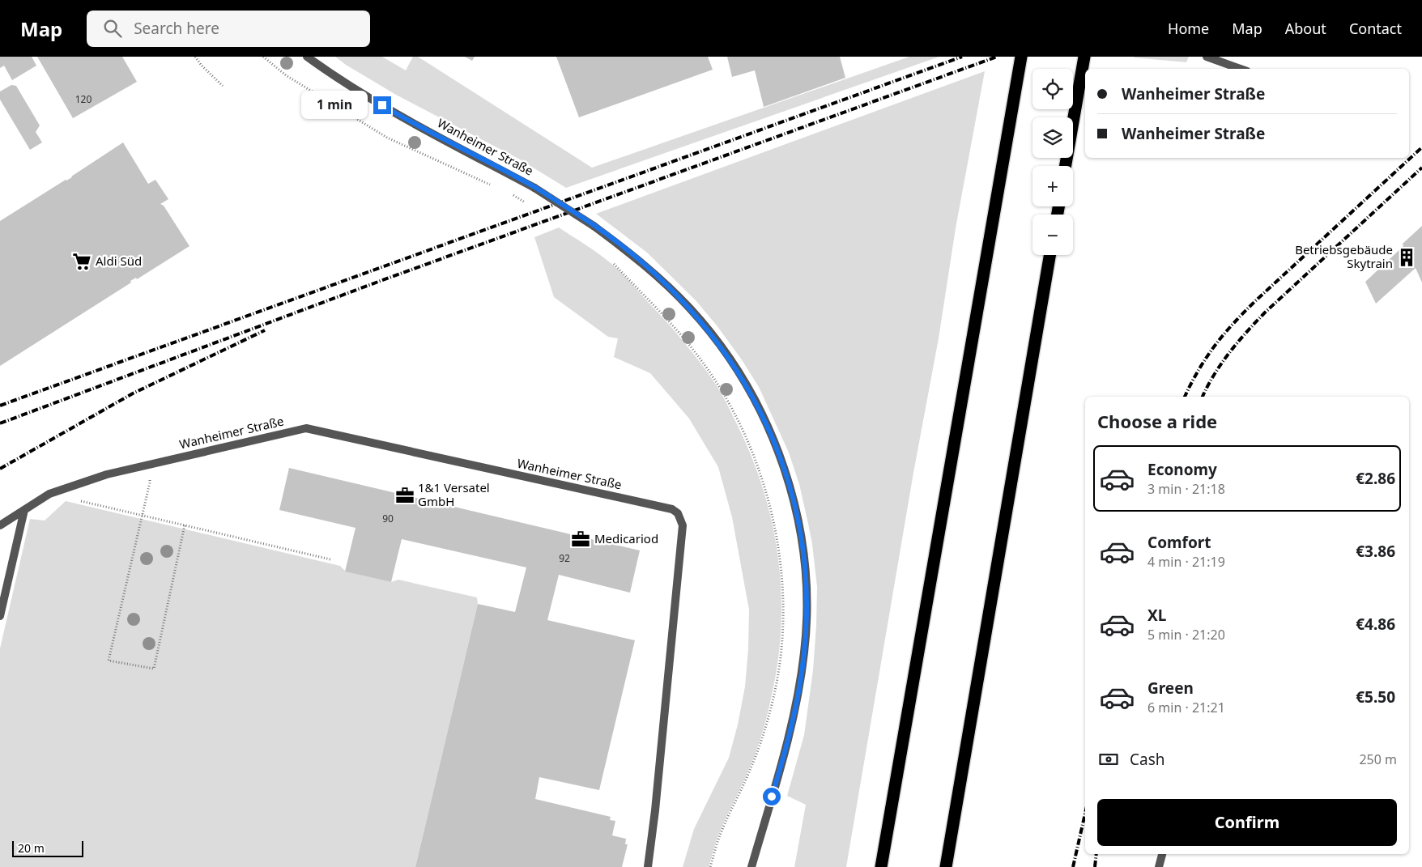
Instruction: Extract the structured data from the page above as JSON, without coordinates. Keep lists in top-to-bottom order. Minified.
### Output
{"streets":{"street":["Wanheimer Straße"]},"places":{"building":["Betriebsgebäude Skytrain"],"supermarket":["Aldi Süd"],"office":["1&1 Versatel GmbH","Medicariod"]},"house_numbers":["120","90","92"],"scale_bar":"20 m","page":{"header":"Map","search":"Search here","nav":["Home","Map","About","Contact"],"map_buttons":["+","−"],"banner":["Wanheimer Straße","Wanheimer Straße"],"bubble":"1 min","heading":"Choose a ride","list":[{"name":"Economy","note":"3 min · 21:18","value":"€2.86"},{"name":"Comfort","note":"4 min · 21:19","value":"€3.86"},{"name":"XL","note":"5 min · 21:20","value":"€4.86"},{"name":"Green","note":"6 min · 21:21","value":"€5.50"}],"pay":["Cash","250 m"],"buttons":"Confirm","scale":"20 m"}}
